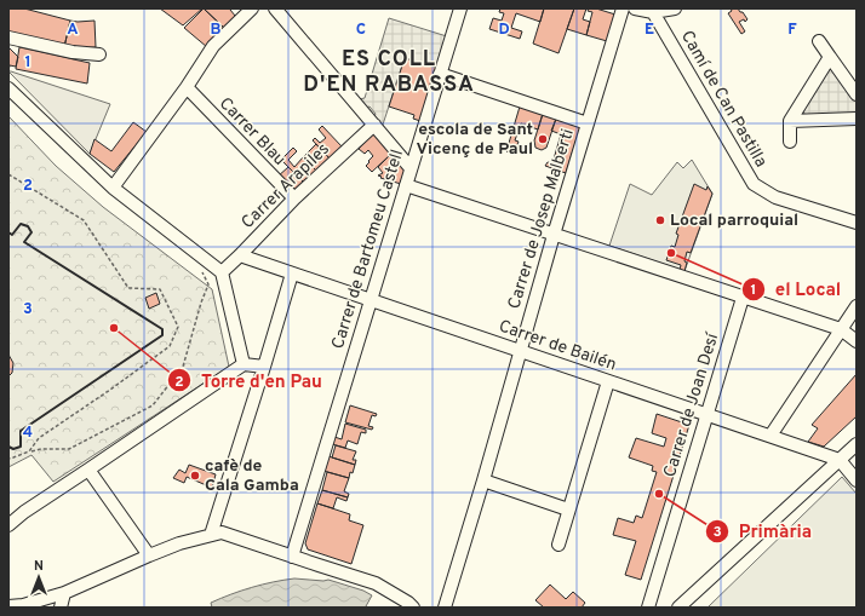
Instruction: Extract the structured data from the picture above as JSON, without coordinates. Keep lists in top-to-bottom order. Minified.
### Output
{"streets":{"street":["Camí de Can Pastilla","Carrer Blau","Carrer Arapiles","Carrer de Josep Malberti","Carrer de Bartomeu Castell","Carrer de Bailén","Carrer de Joan Desí"]},"crossings":[["Carrer Blau","Carrer Arapiles"],["Carrer Arapiles","Carrer de Bailén"],["Carrer de Josep Malberti","Carrer de Bailén"],["Carrer de Bartomeu Castell","Carrer de Bailén"],["Carrer de Bailén","Carrer de Joan Desí"]],"districts":["ES COLL D'EN RABASSA"],"places":["escola de Sant Vicenç de Paul","Local parroquial","el Local","Torre d'en Pau","cafè de Cala Gamba","Primària"],"north":"top","grid":{"columns":["A","B","C","D","E","F"],"rows":["1","2","3","4"]}}
